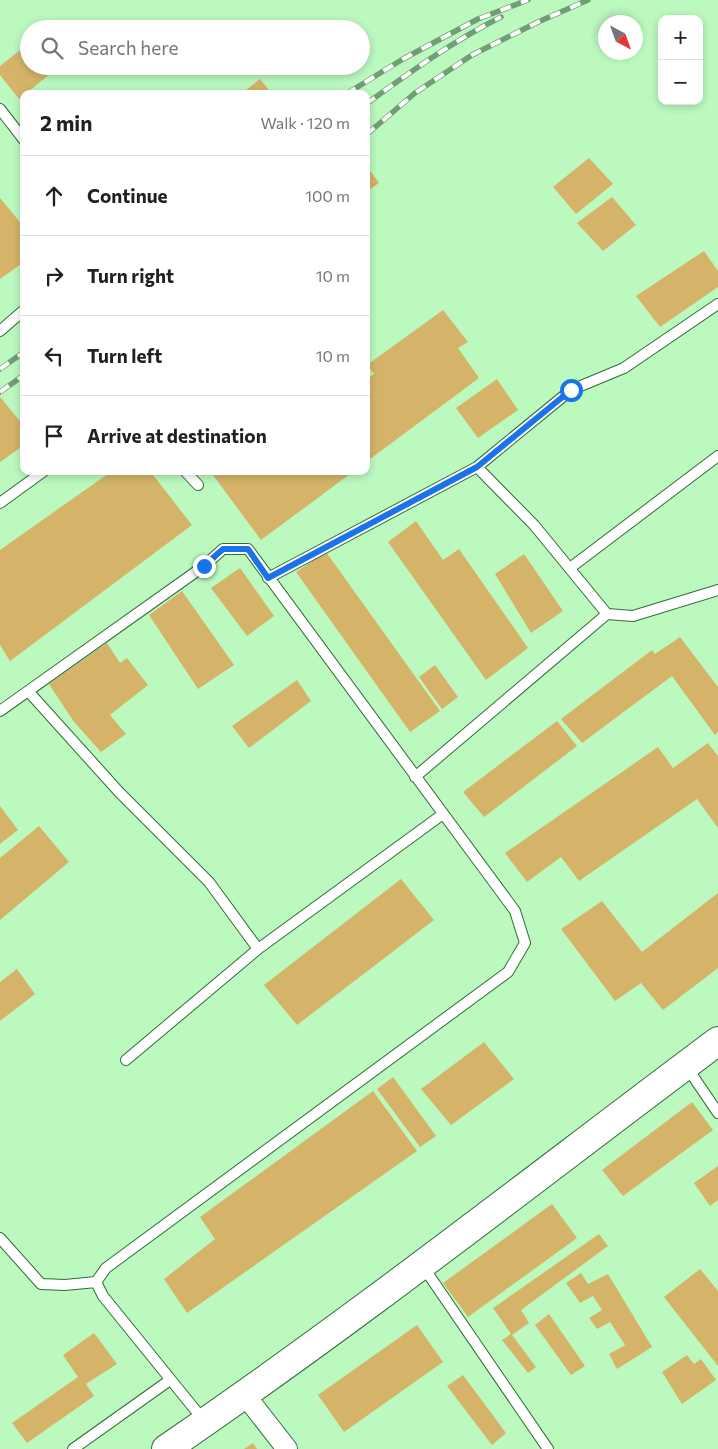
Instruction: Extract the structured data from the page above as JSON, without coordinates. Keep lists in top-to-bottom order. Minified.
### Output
{"north":"bottom right","page":{"map_buttons":["+","−"],"search":"Search here","heading":["2 min","Walk · 120 m"],"list":[["Continue","100 m"],["Turn right","10 m"],["Turn left","10 m"],"Arrive at destination"]}}
